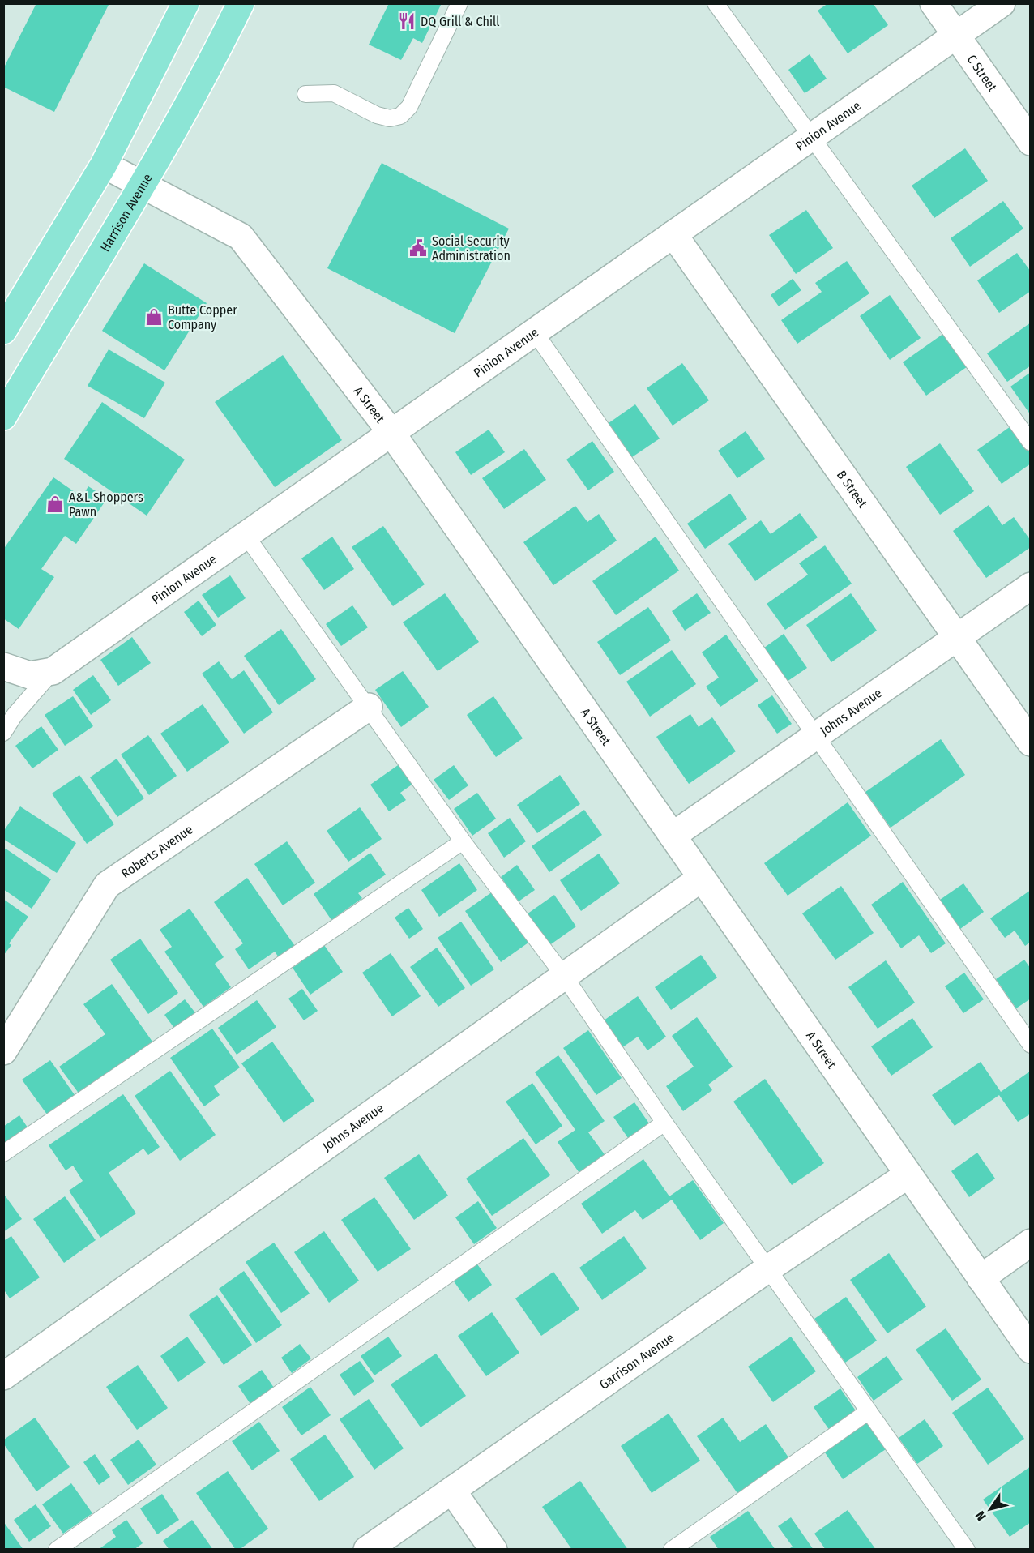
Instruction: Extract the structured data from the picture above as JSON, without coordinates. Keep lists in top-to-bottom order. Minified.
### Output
{"streets":{"main road":["Harrison Avenue"],"street":["C Street","Pinion Avenue","A Street","B Street","Johns Avenue","Roberts Avenue","Garrison Avenue"]},"crossings":[["C Street","Pinion Avenue"],["Pinion Avenue","A Street"],["Pinion Avenue","B Street"],["Harrison Avenue","A Street"],["A Street","Johns Avenue"],["A Street","Garrison Avenue"],["B Street","Johns Avenue"]],"places":{"restaurant":["DQ Grill & Chill"],"public building":["Social Security Administration"],"shop":["Butte Copper Company","A&L Shoppers Pawn"]},"north":"bottom left"}
